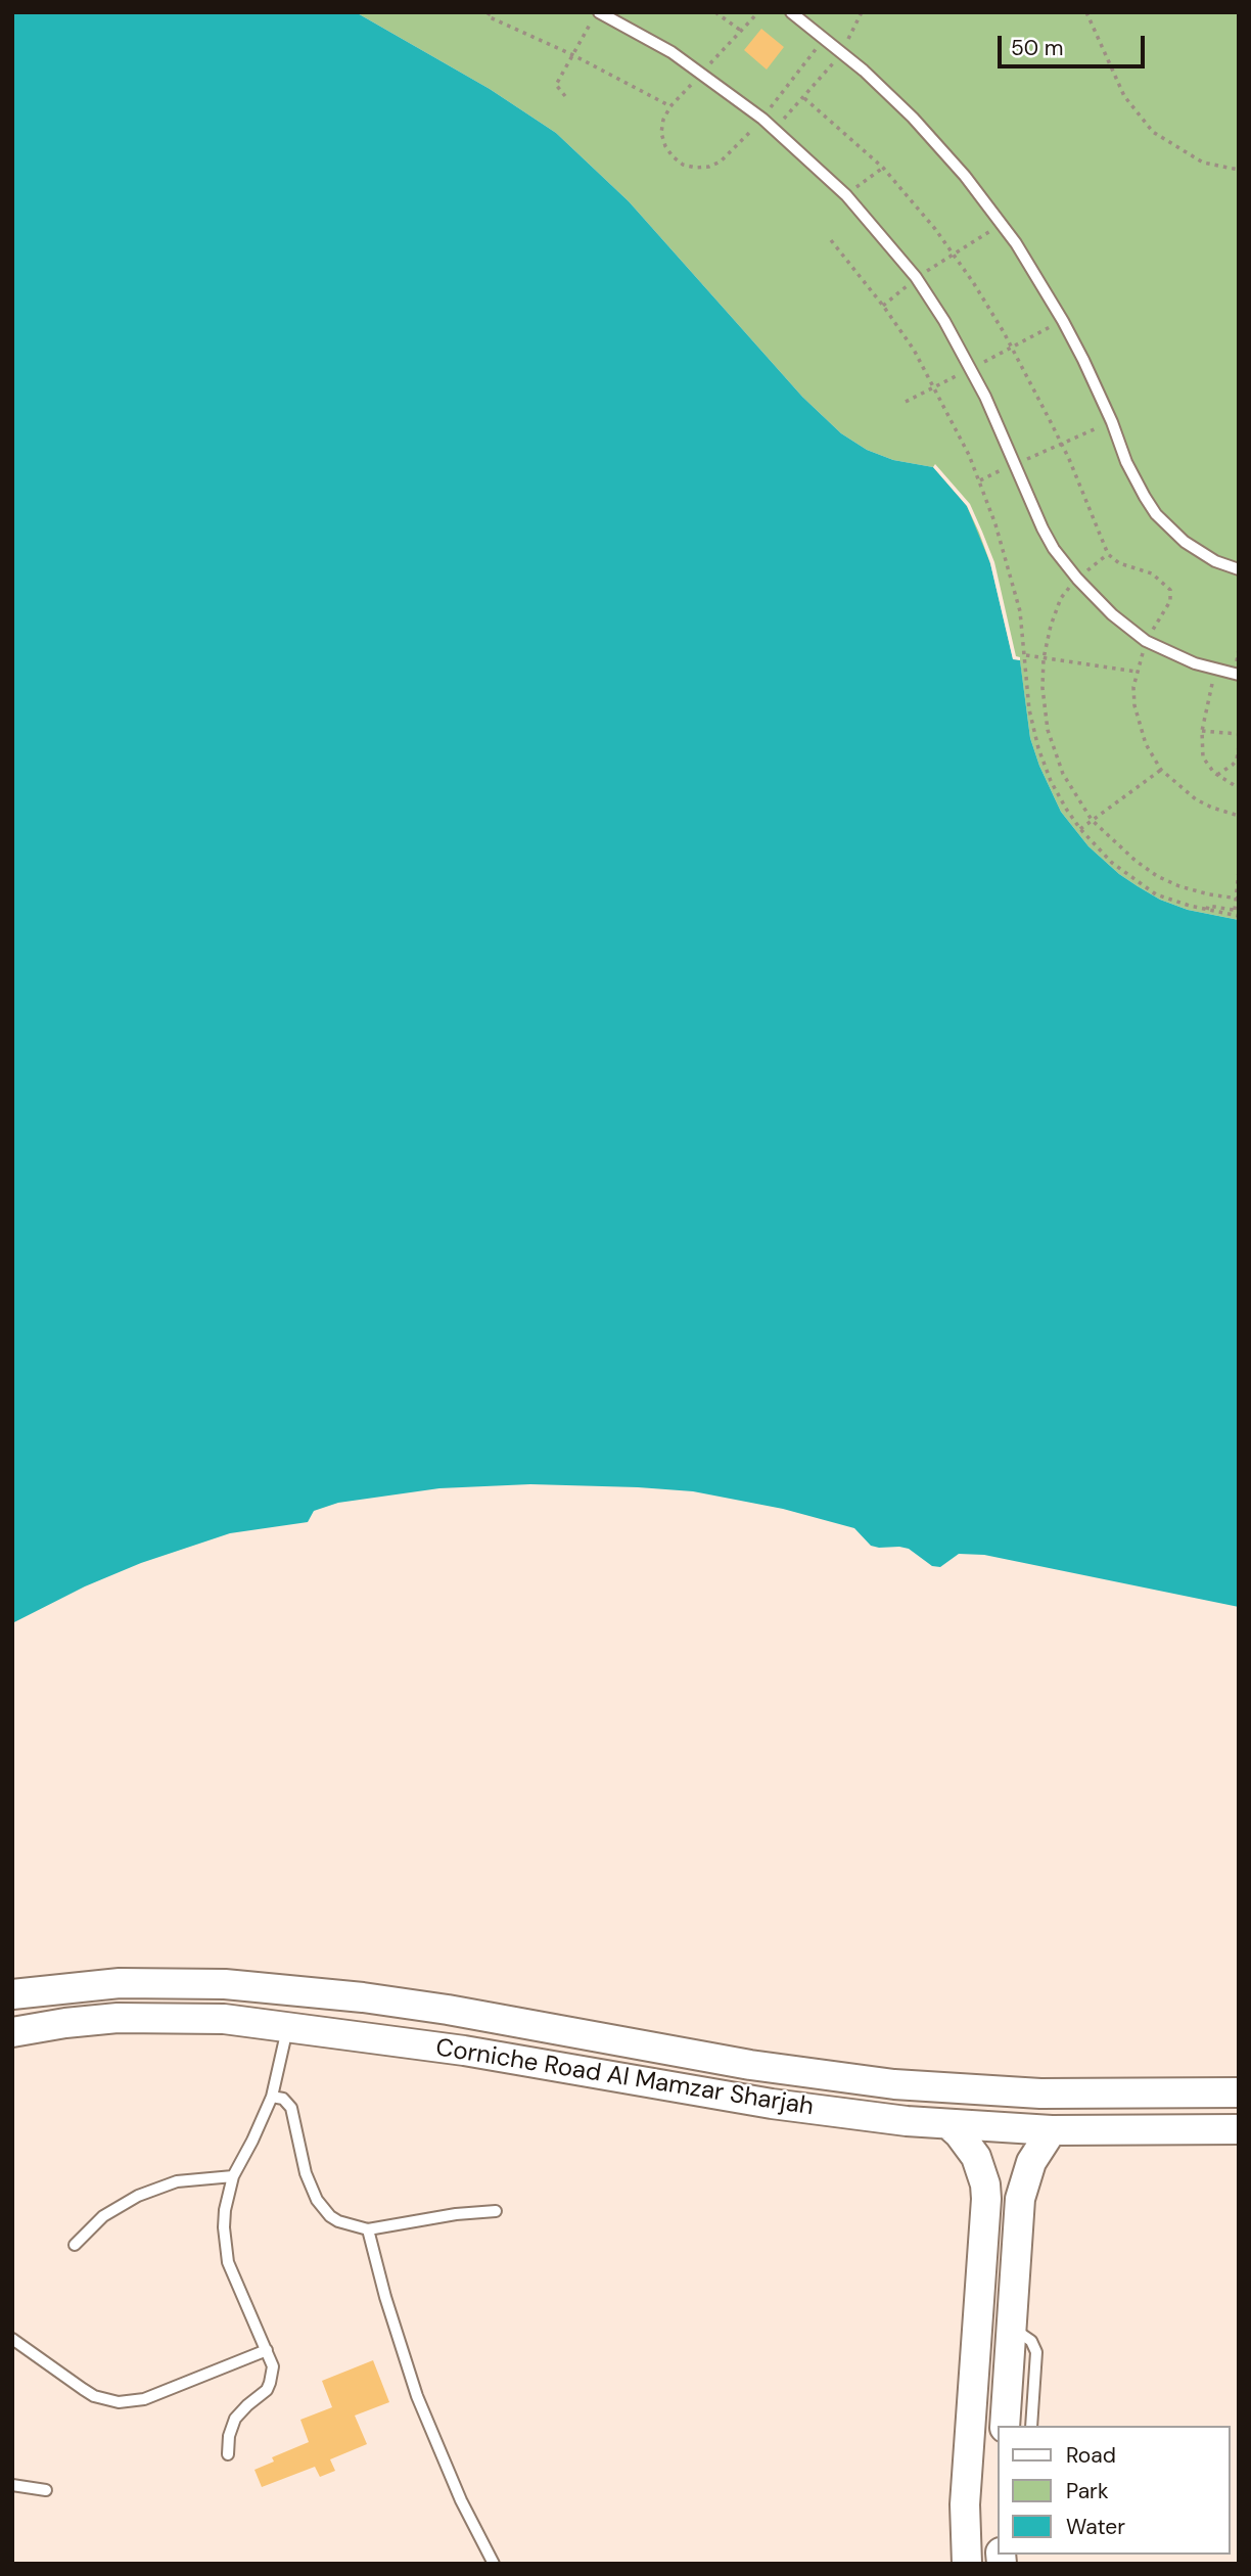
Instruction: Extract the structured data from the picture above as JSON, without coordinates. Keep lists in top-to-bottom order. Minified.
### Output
{"streets":{"street":["Corniche Road Al Mamzar Sharjah"]},"legend":["Road","Park","Water"],"scale_bar":"50 m"}
